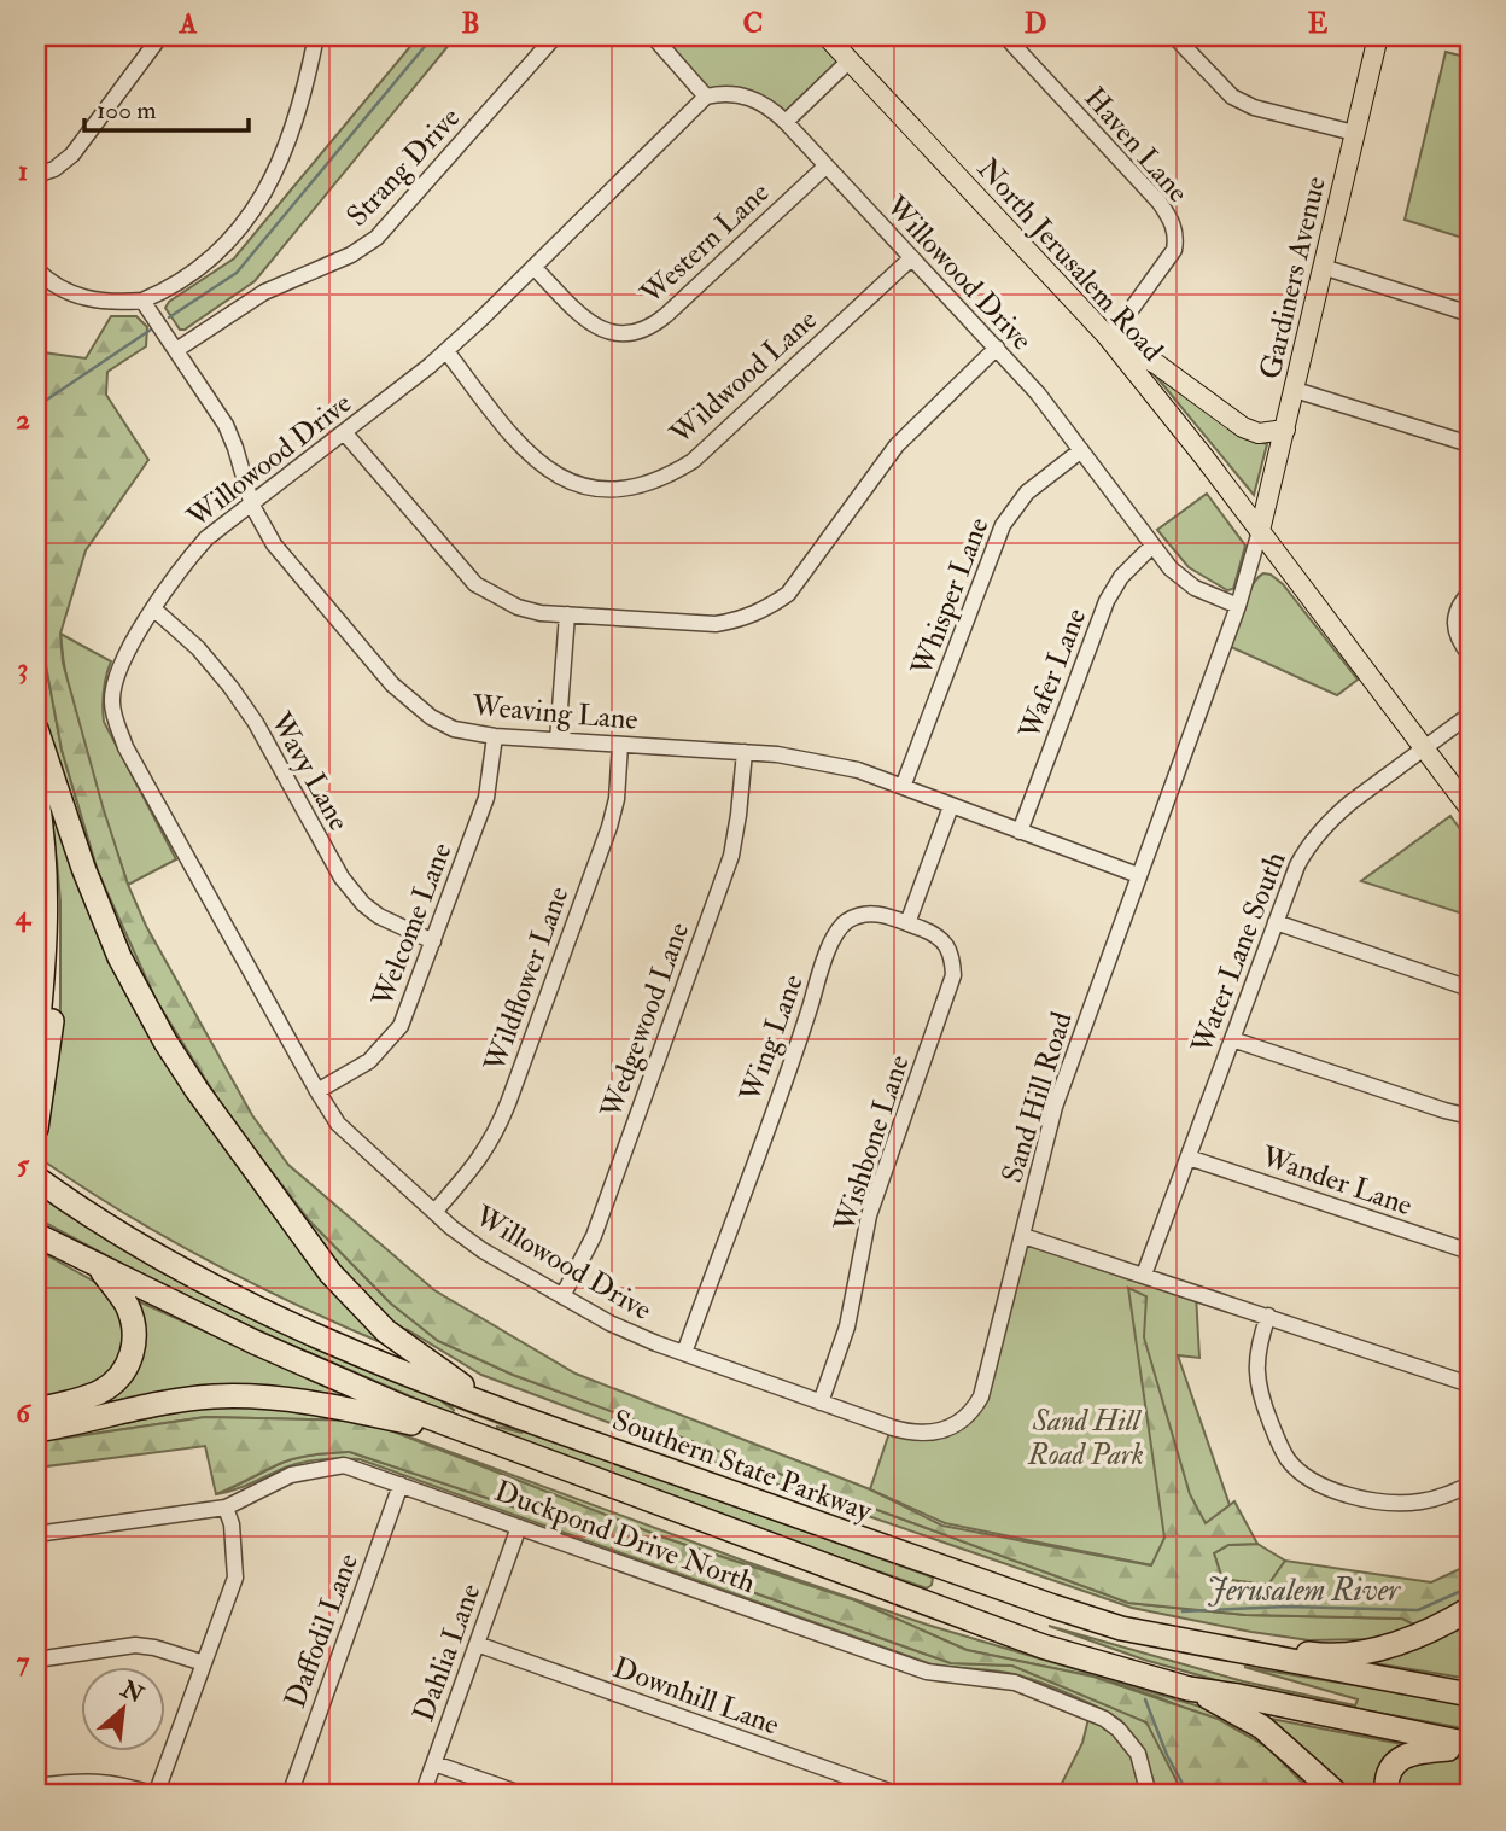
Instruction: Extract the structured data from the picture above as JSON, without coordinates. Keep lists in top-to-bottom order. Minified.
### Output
{"streets":{"highway":["Southern State Parkway"],"main road":["North Jerusalem Road","Gardiners Avenue"],"street":["Haven Lane","Strang Drive","Western Lane","Willowood Drive","Wildwood Lane","Whisper Lane","Wafer Lane","Weaving Lane","Wavy Lane","Welcome Lane","Water Lane South","Wildflower Lane","Wedgewood Lane","Wing Lane","Sand Hill Road","Wishbone Lane","Wander Lane","Duckpond Drive North","Daffodil Lane","Dahlia Lane","Downhill Lane"]},"crossings":[["Haven Lane","North Jerusalem Road"],["Strang Drive","Weaving Lane"],["Western Lane","Willowood Drive"],["North Jerusalem Road","Gardiners Avenue"],["North Jerusalem Road","Water Lane South"],["North Jerusalem Road","Sand Hill Road"],["Willowood Drive","Wildwood Lane"],["Willowood Drive","Whisper Lane"],["Willowood Drive","Wafer Lane"],["Willowood Drive","Weaving Lane"],["Willowood Drive","Wavy Lane"],["Willowood Drive","Welcome Lane"],["Willowood Drive","Wildflower Lane"],["Willowood Drive","Wedgewood Lane"],["Willowood Drive","Wing Lane"],["Willowood Drive","Sand Hill Road"],["Willowood Drive","Wishbone Lane"],["Gardiners Avenue","Sand Hill Road"],["Whisper Lane","Weaving Lane"],["Wafer Lane","Weaving Lane"],["Weaving Lane","Welcome Lane"],["Weaving Lane","Wildflower Lane"],["Weaving Lane","Wedgewood Lane"],["Weaving Lane","Sand Hill Road"],["Wavy Lane","Welcome Lane"],["Water Lane South","Wander Lane"],["Wing Lane","Wishbone Lane"],["Duckpond Drive North","Daffodil Lane"],["Duckpond Drive North","Dahlia Lane"],["Dahlia Lane","Downhill Lane"]],"water":["Jerusalem River"],"parks":["Sand Hill Road Park"],"scale_bar":"100 m","north":"top right","grid":{"columns":["A","B","C","D","E"],"rows":["1","2","3","4","5","6","7"]}}
